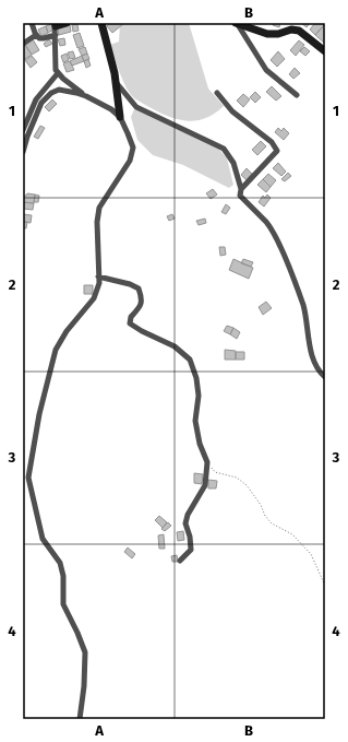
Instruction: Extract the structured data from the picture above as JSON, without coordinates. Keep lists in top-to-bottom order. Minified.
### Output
{"grid":{"columns":["A","B"],"rows":["1","2","3","4"]}}
